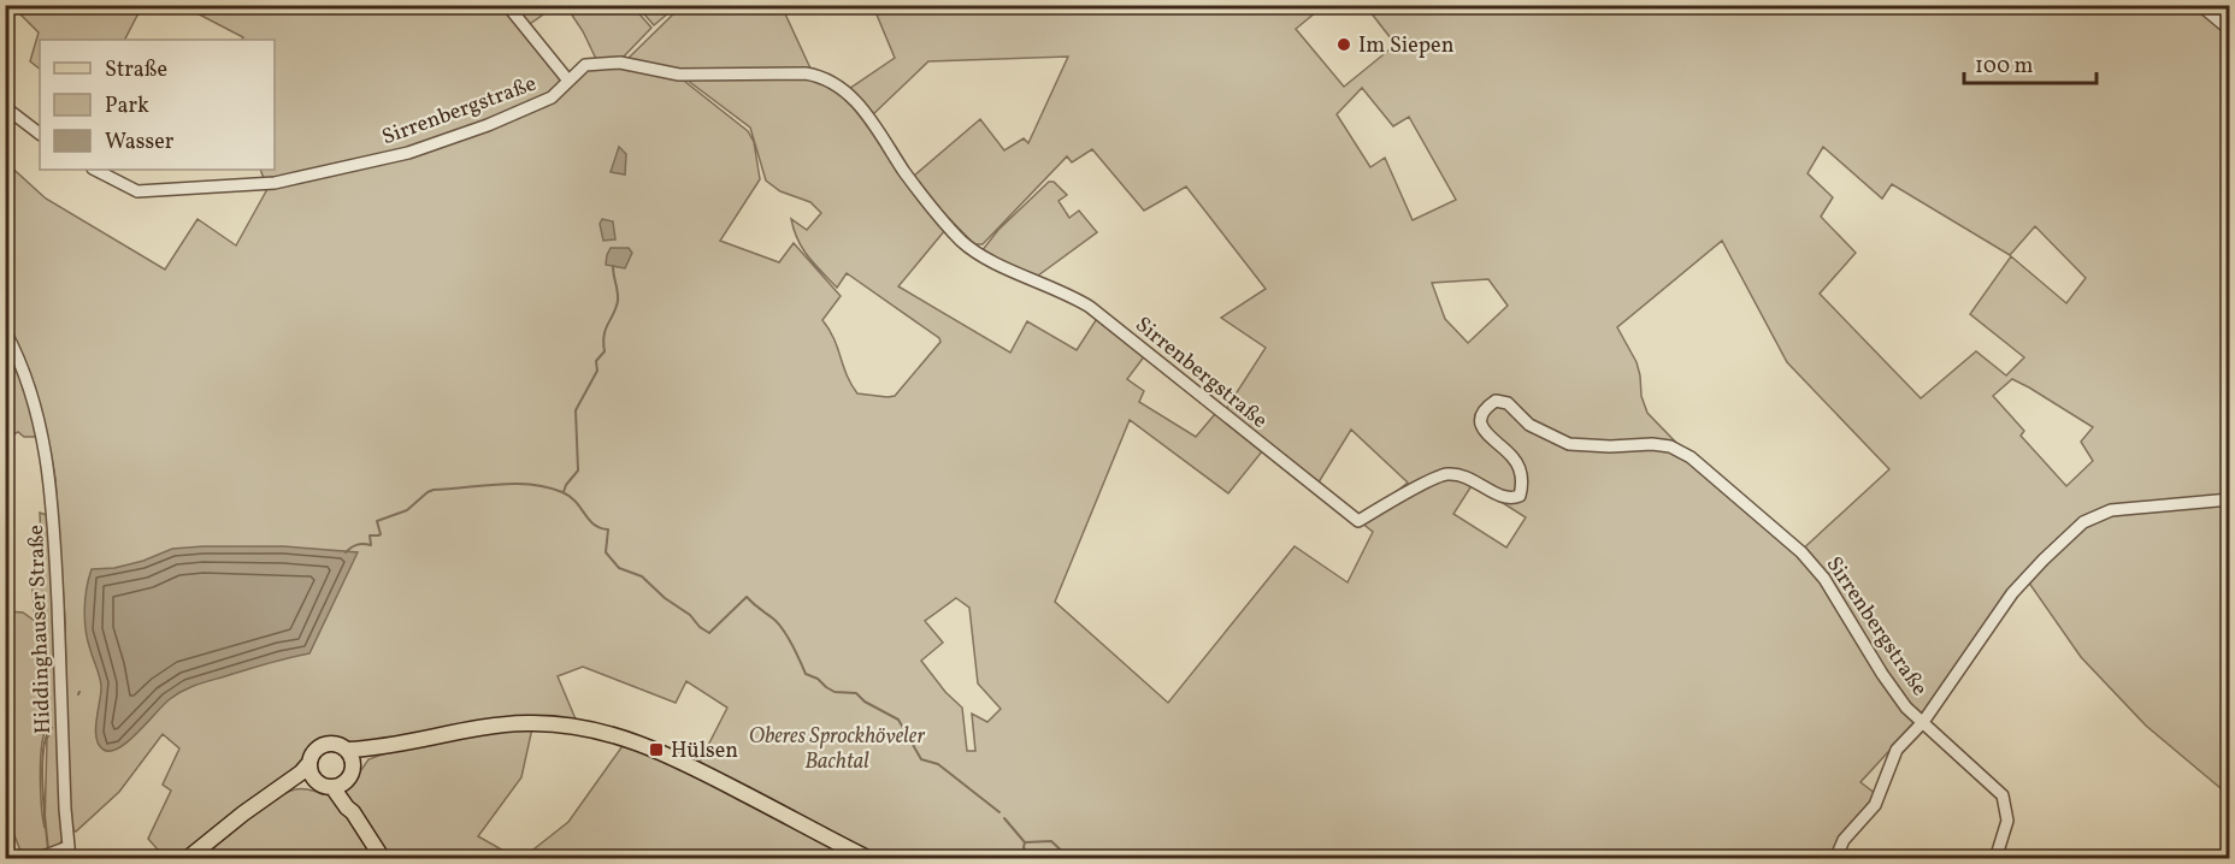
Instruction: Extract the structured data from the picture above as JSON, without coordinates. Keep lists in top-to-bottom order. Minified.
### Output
{"streets":{"street":["Sirrenbergstraße","Hiddinghauser Straße"]},"parks":["Oberes Sprockhöveler Bachtal"],"places":{"other":["Im Siepen"],"transit":["Hülsen"]},"legend":["Straße","Park","Wasser"],"scale_bar":"100 m"}
